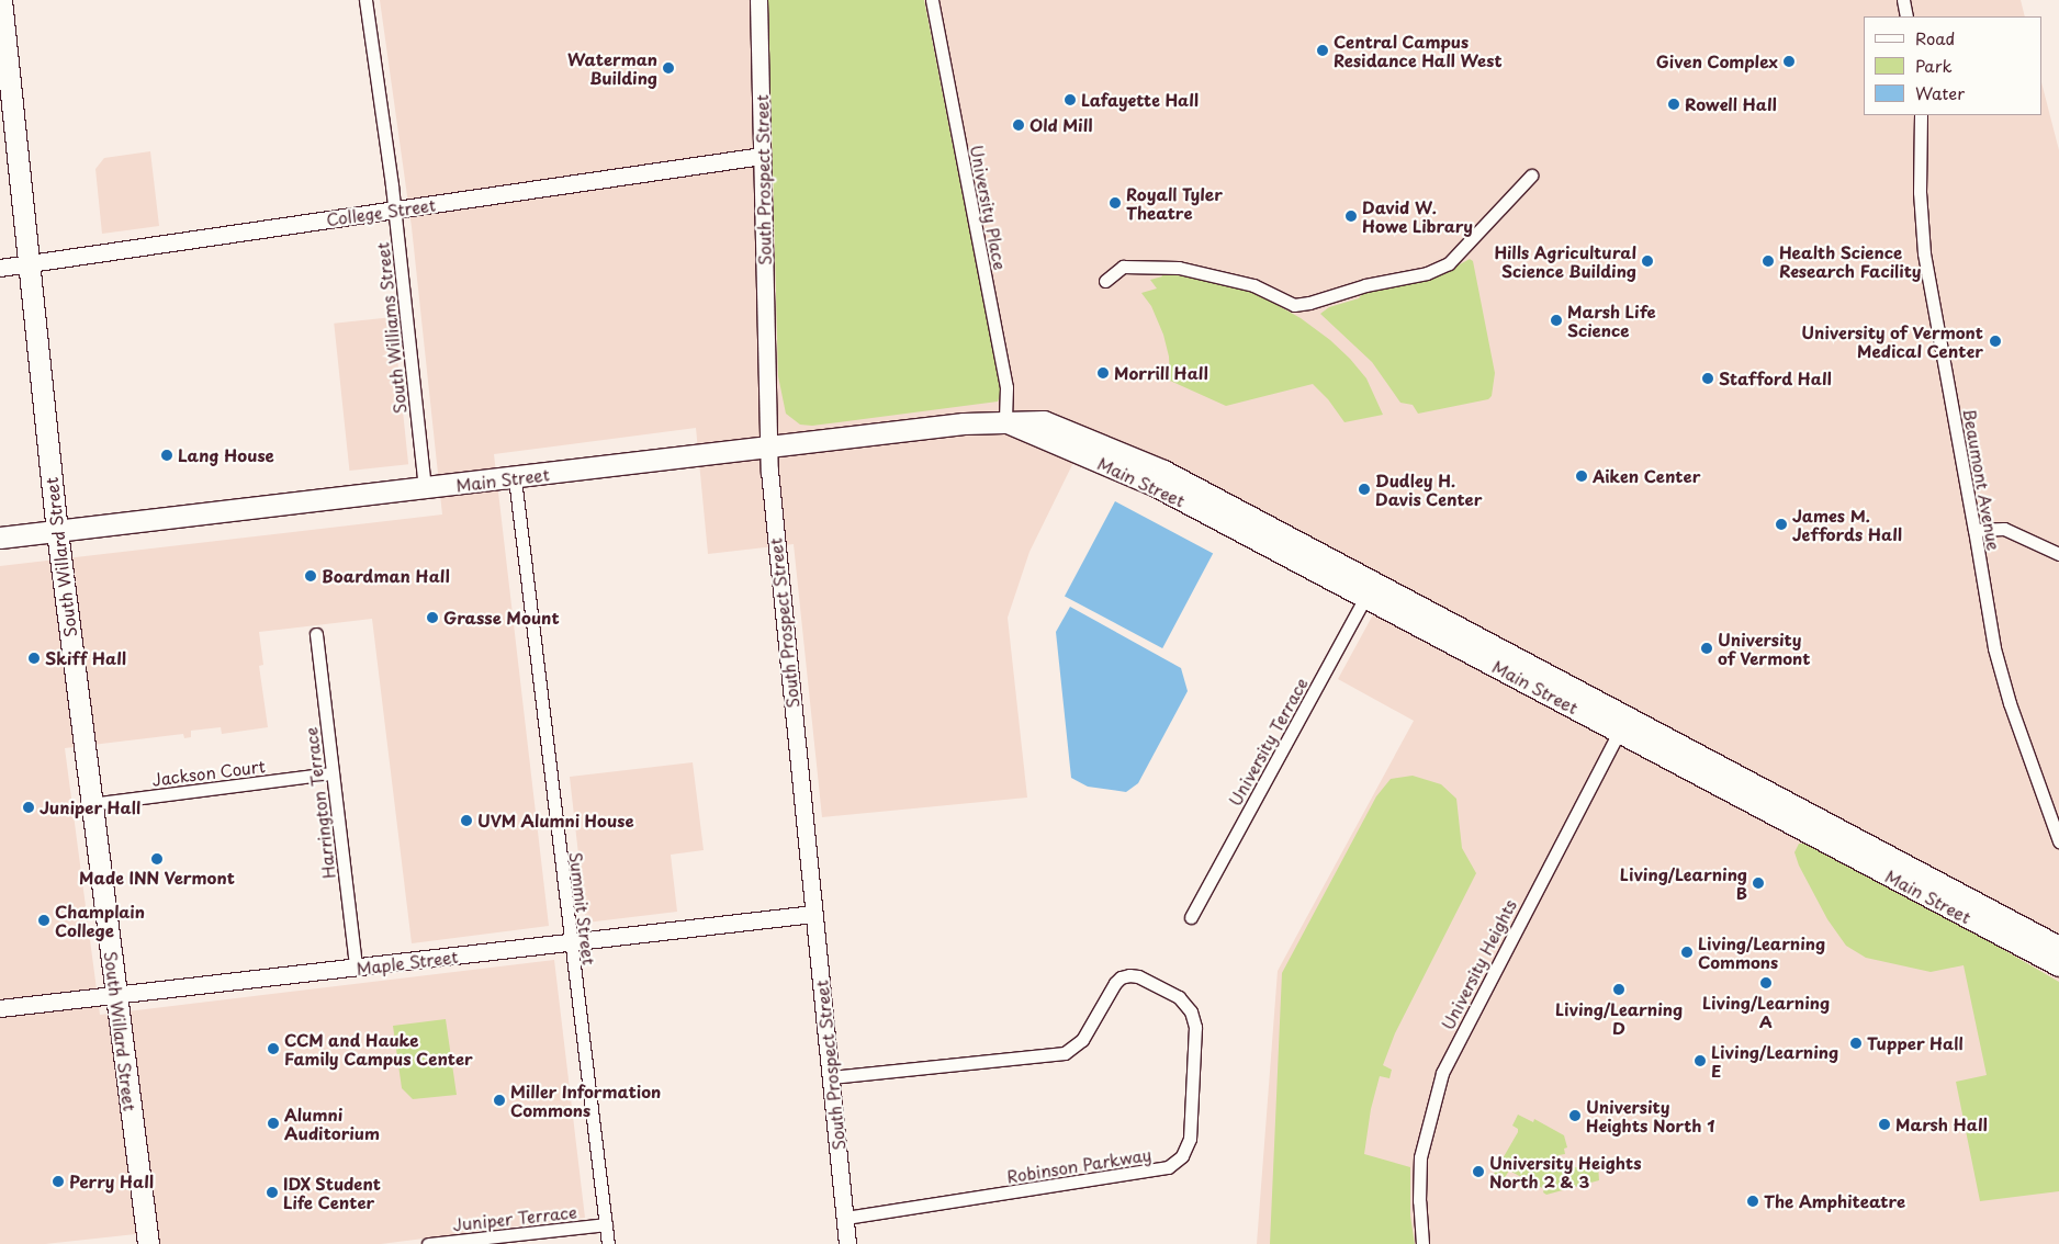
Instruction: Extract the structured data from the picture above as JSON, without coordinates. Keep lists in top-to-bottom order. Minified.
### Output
{"streets":{"main road":["Main Street","South Willard Street"],"street":["South Prospect Street","University Place","College Street","South Williams Street","Beaumont Avenue","University Terrace","Jackson Court","Harrington Terrace","Summit Street","Maple Street","University Heights","Robinson Parkway","Juniper Terrace"]},"crossings":[["South Prospect Street","College Street"],["South Prospect Street","Main Street"],["South Prospect Street","Maple Street"],["South Prospect Street","Robinson Parkway"],["University Place","Main Street"],["College Street","South Williams Street"],["College Street","South Willard Street"],["South Williams Street","Main Street"],["Main Street","South Willard Street"],["Main Street","University Terrace"],["Main Street","Summit Street"],["Main Street","University Heights"],["South Willard Street","Jackson Court"],["South Willard Street","Maple Street"],["Jackson Court","Harrington Terrace"],["Harrington Terrace","Maple Street"],["Summit Street","Maple Street"],["Summit Street","Juniper Terrace"]],"places":["Central Campus Residance Hall West","Given Complex","Waterman Building","Lafayette Hall","Rowell Hall","Old Mill","Royall Tyler Theatre","David W. Howe Library","Hills Agricultural Science Building","Health Science Research Facility","Marsh Life Science","University of Vermont Medical Center","Morrill Hall","Stafford Hall","Lang House","Aiken Center","Dudley H. Davis Center","James M. Jeffords Hall","Boardman Hall","Grasse Mount","University of Vermont","Skiff Hall","Juniper Hall","UVM Alumni House","Made INN Vermont","Living/Learning B","Champlain College","Living/Learning Commons","Living/Learning A","Living/Learning D","Tupper Hall","CCM and Hauke Family Campus Center","Living/Learning E","Miller Information Commons","University Heights North 1","Alumni Auditorium","Marsh Hall","University Heights North 2 & 3","Perry Hall","IDX Student Life Center","The Amphiteatre"],"legend":["Road","Park","Water"]}
